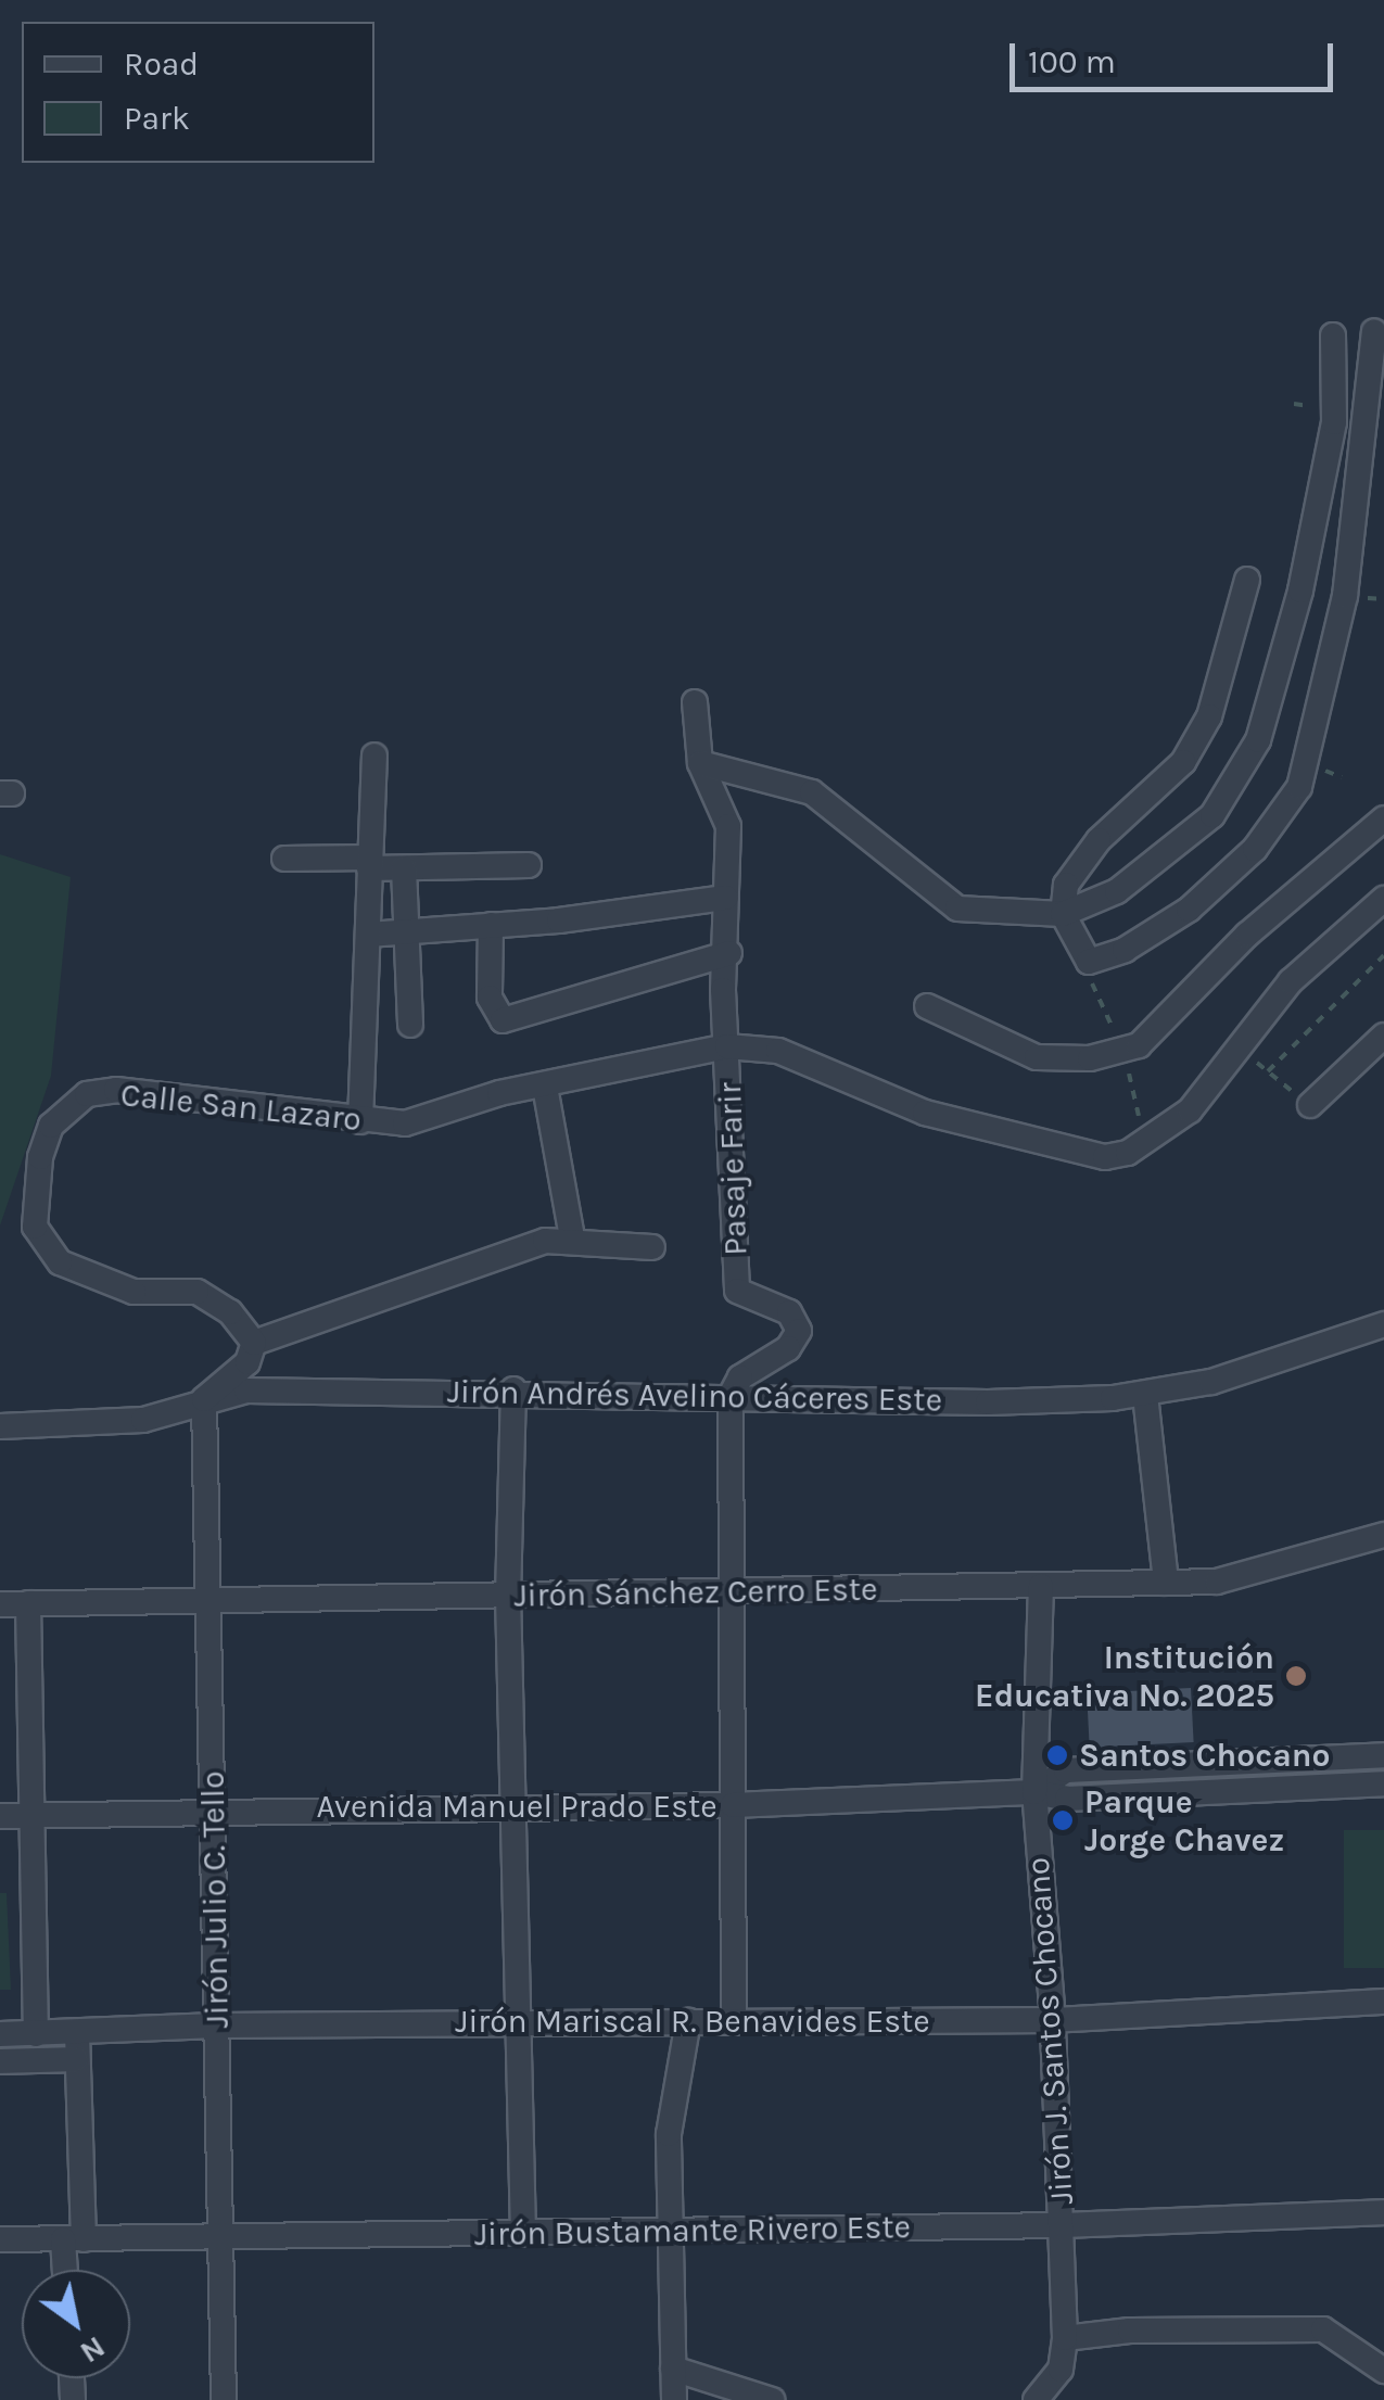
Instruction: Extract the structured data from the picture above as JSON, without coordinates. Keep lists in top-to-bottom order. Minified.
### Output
{"streets":{"street":["Calle San Lazaro","Pasaje Farir","Jirón Andrés Avelino Cáceres Este","Jirón Sánchez Cerro Este","Avenida Manuel Prado Este","Jirón Julio C. Tello","Jirón Mariscal R. Benavides Este","Jirón J. Santos Chocano","Jirón Bustamante Rivero Este"]},"crossings":[["Calle San Lazaro","Pasaje Farir"],["Pasaje Farir","Jirón Andrés Avelino Cáceres Este"],["Jirón Andrés Avelino Cáceres Este","Jirón Julio C. Tello"],["Jirón Sánchez Cerro Este","Jirón Julio C. Tello"],["Jirón Sánchez Cerro Este","Jirón J. Santos Chocano"],["Avenida Manuel Prado Este","Jirón Julio C. Tello"],["Avenida Manuel Prado Este","Jirón J. Santos Chocano"],["Jirón Julio C. Tello","Jirón Mariscal R. Benavides Este"],["Jirón Julio C. Tello","Jirón Bustamante Rivero Este"],["Jirón Mariscal R. Benavides Este","Jirón J. Santos Chocano"],["Jirón J. Santos Chocano","Jirón Bustamante Rivero Este"]],"places":["Institución Educativa No. 2025","Santos Chocano","Parque Jorge Chavez"],"legend":["Road","Park"],"scale_bar":"100 m","north":"bottom right"}
